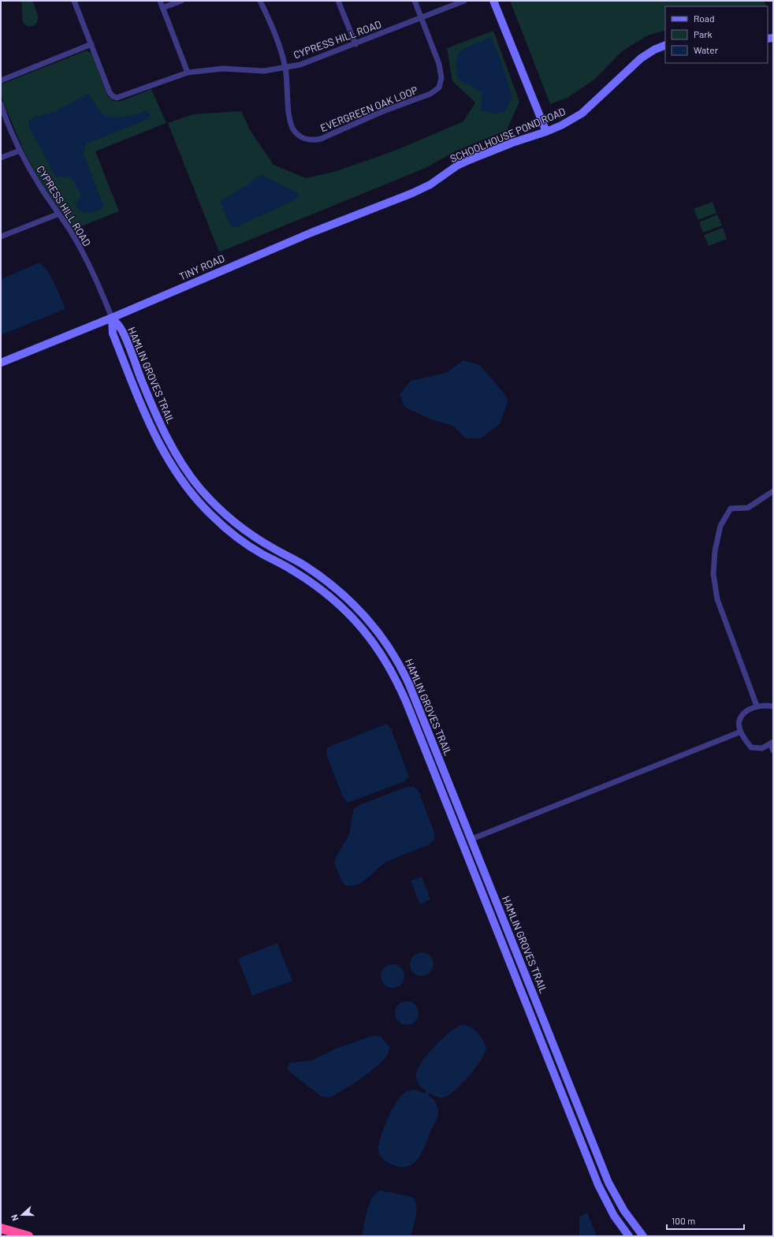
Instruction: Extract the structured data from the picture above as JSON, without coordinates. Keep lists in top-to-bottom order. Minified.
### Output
{"streets":{"street":["CYPRESS HILL ROAD","EVERGREEN OAK LOOP","SCHOOLHOUSE POND ROAD","TINY ROAD","HAMLIN GROVES TRAIL"]},"crossings":[["CYPRESS HILL ROAD","EVERGREEN OAK LOOP"],["CYPRESS HILL ROAD","TINY ROAD"],["CYPRESS HILL ROAD","HAMLIN GROVES TRAIL"],["SCHOOLHOUSE POND ROAD","TINY ROAD"],["TINY ROAD","HAMLIN GROVES TRAIL"]],"legend":["Road","Park","Water"],"scale_bar":"100 m","north":"left"}
